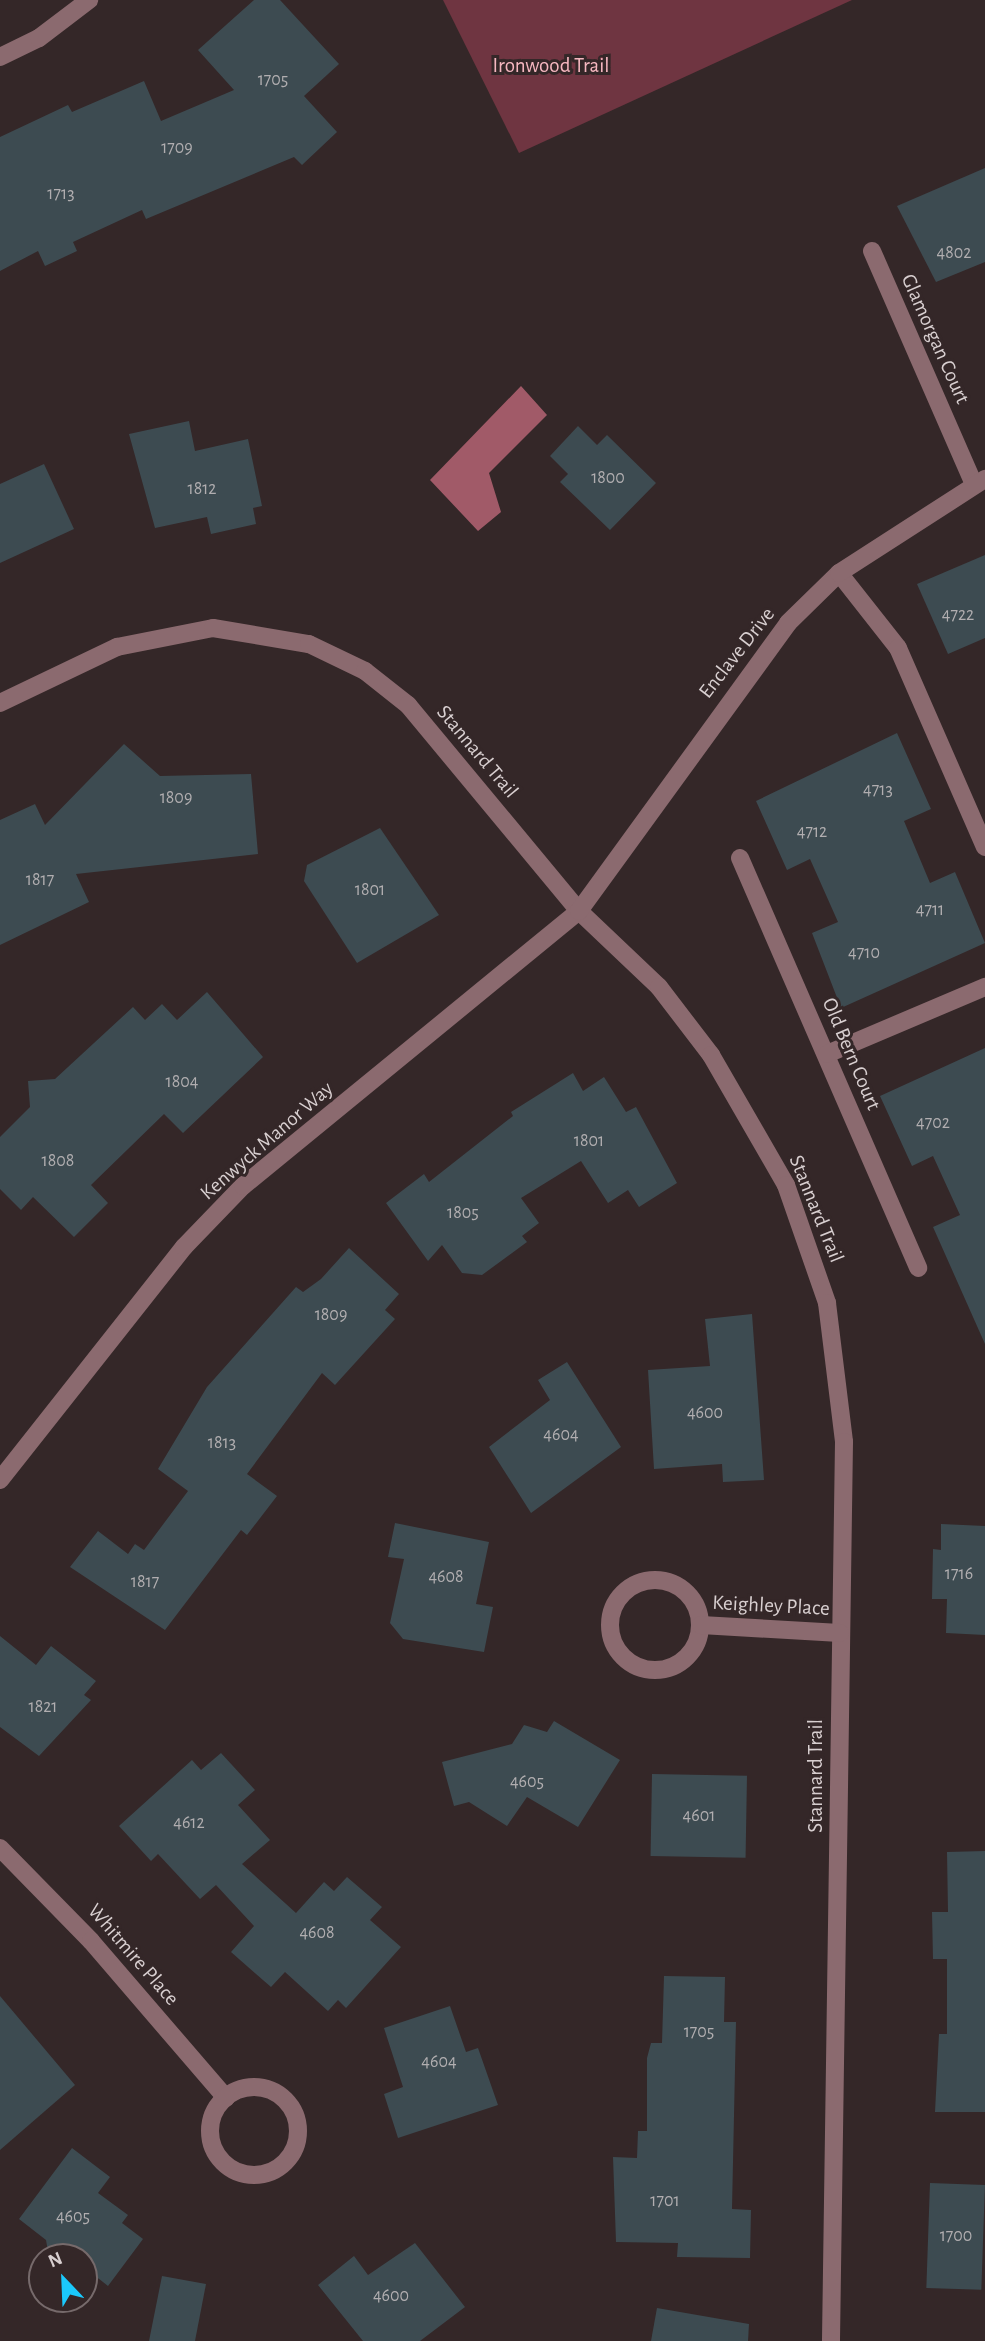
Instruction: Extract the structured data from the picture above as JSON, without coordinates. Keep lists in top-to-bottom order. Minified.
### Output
{"streets":{"street":["Glamorgan Court","Enclave Drive","Stannard Trail","Old Bern Court","Kenwyck Manor Way","Keighley Place","Whitmire Place"]},"crossings":[["Glamorgan Court","Enclave Drive"],["Enclave Drive","Stannard Trail"],["Enclave Drive","Kenwyck Manor Way"],["Stannard Trail","Kenwyck Manor Way"],["Stannard Trail","Keighley Place"]],"parks":["Ironwood Trail"],"house_numbers":["1705","1709","1713","4802","1800","1812","4722","4713","1809","4712","1817","1801","4711","4710","1804","4702","1801","1808","1805","1809","4600","4604","1813","1716","4608","1817","1821","4605","4601","4612","4608","1705","4604","1701","4605","1700","4600"],"north":"top left"}
